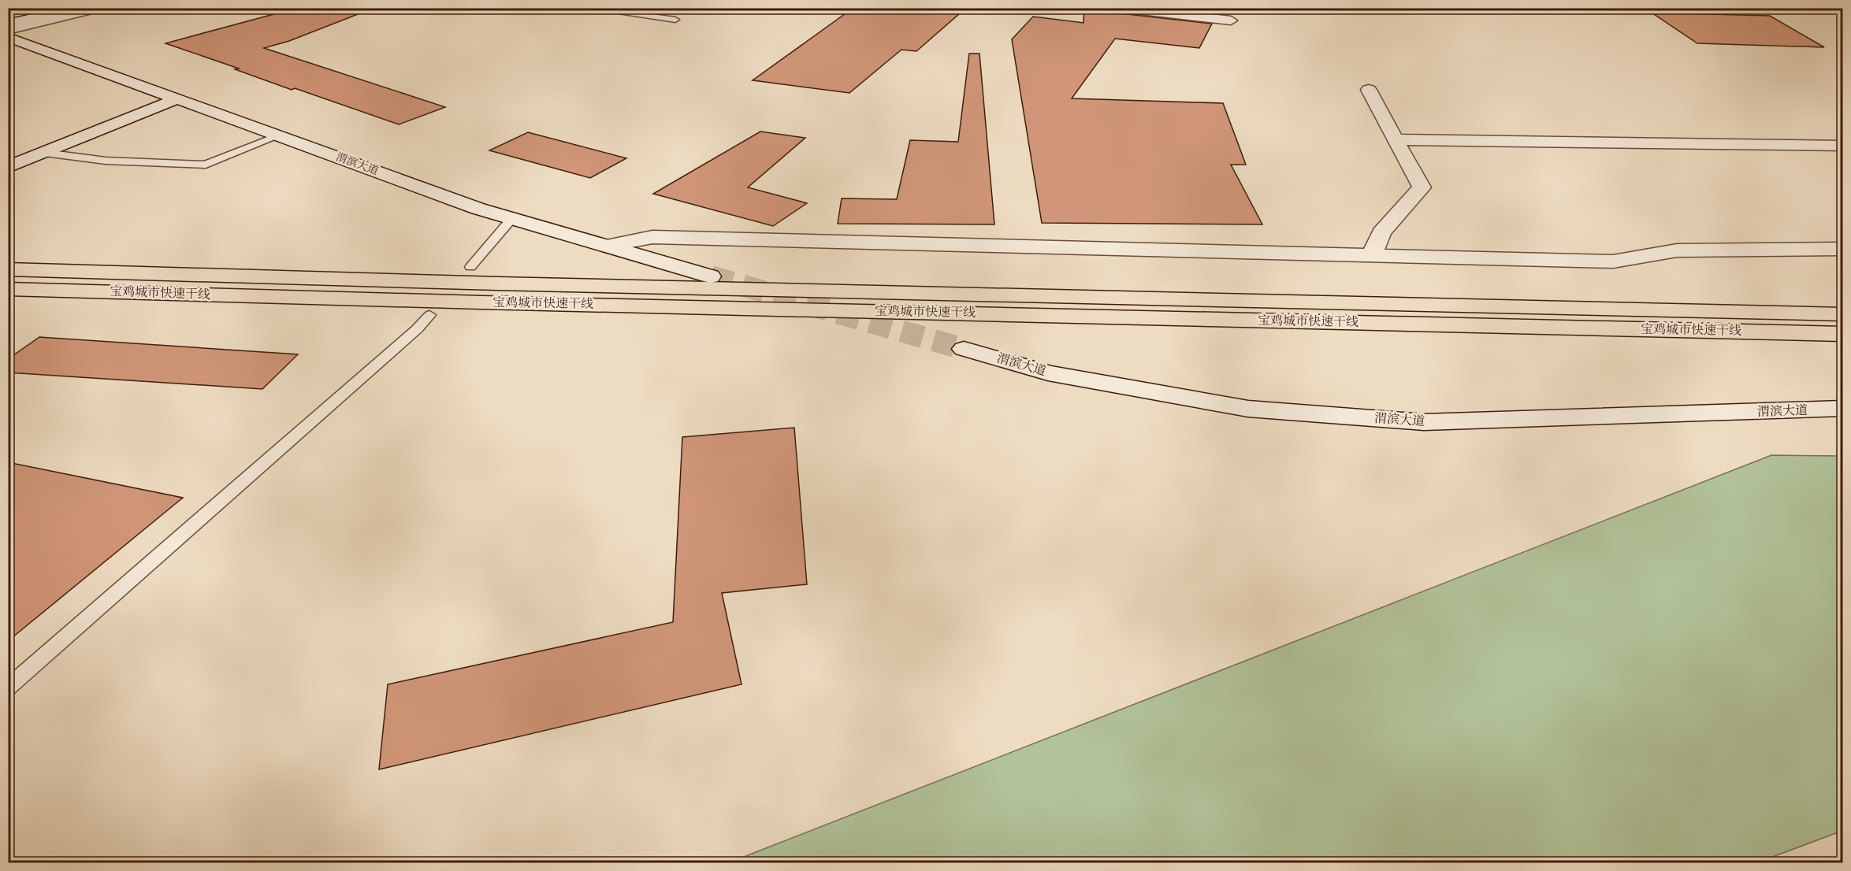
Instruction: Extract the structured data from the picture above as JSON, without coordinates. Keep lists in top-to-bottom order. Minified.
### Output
{"streets":{"highway":["宝鸡城市快速干线"],"street":["渭滨大道"]}}
